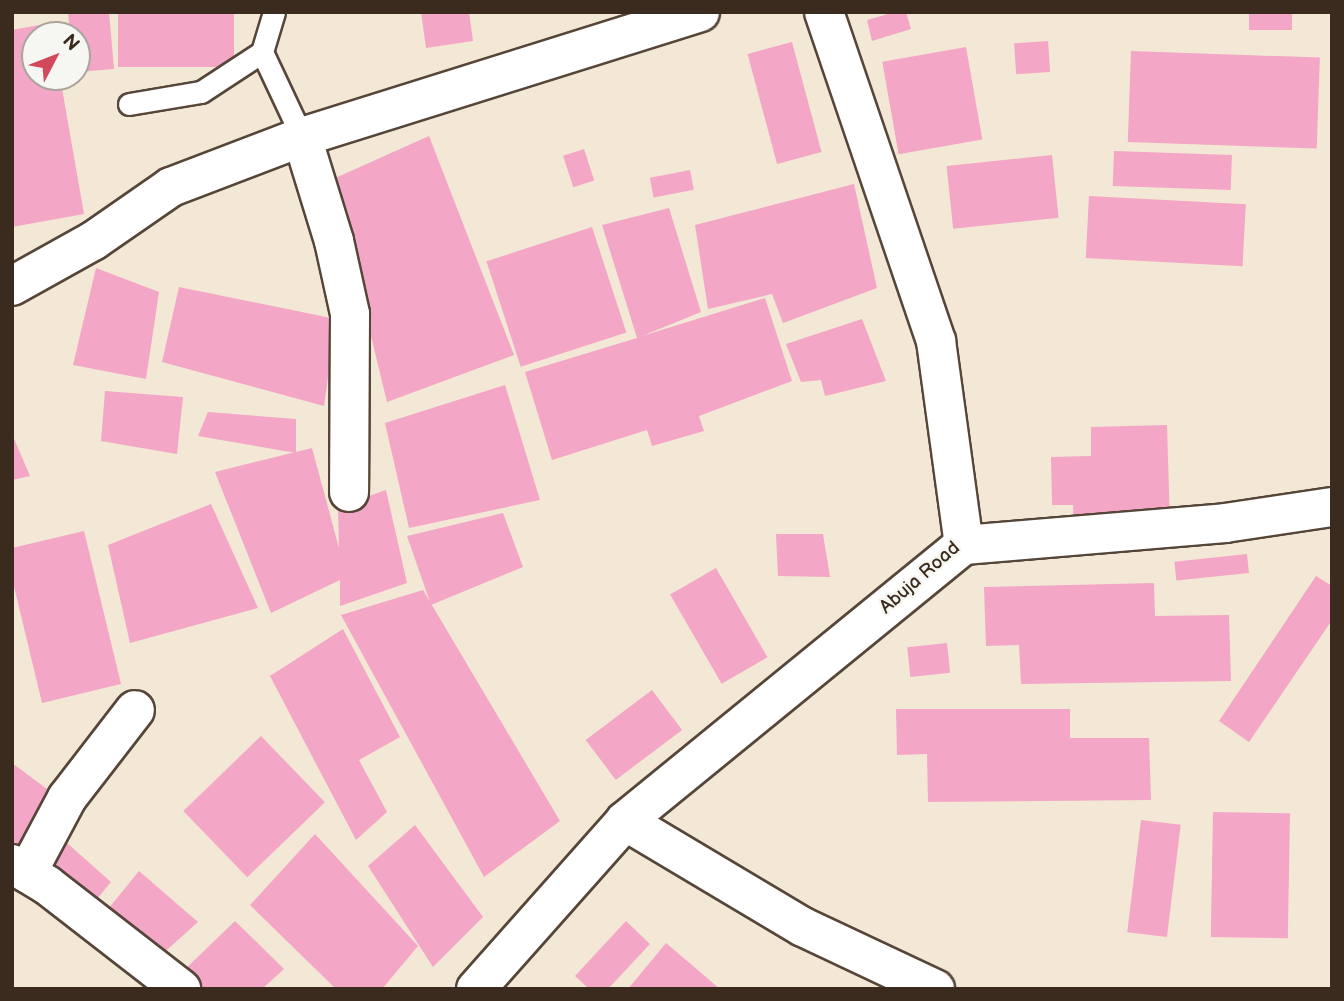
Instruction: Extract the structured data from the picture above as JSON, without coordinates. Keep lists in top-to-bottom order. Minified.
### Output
{"streets":{"street":["Abuja Road"]},"north":"top right"}
